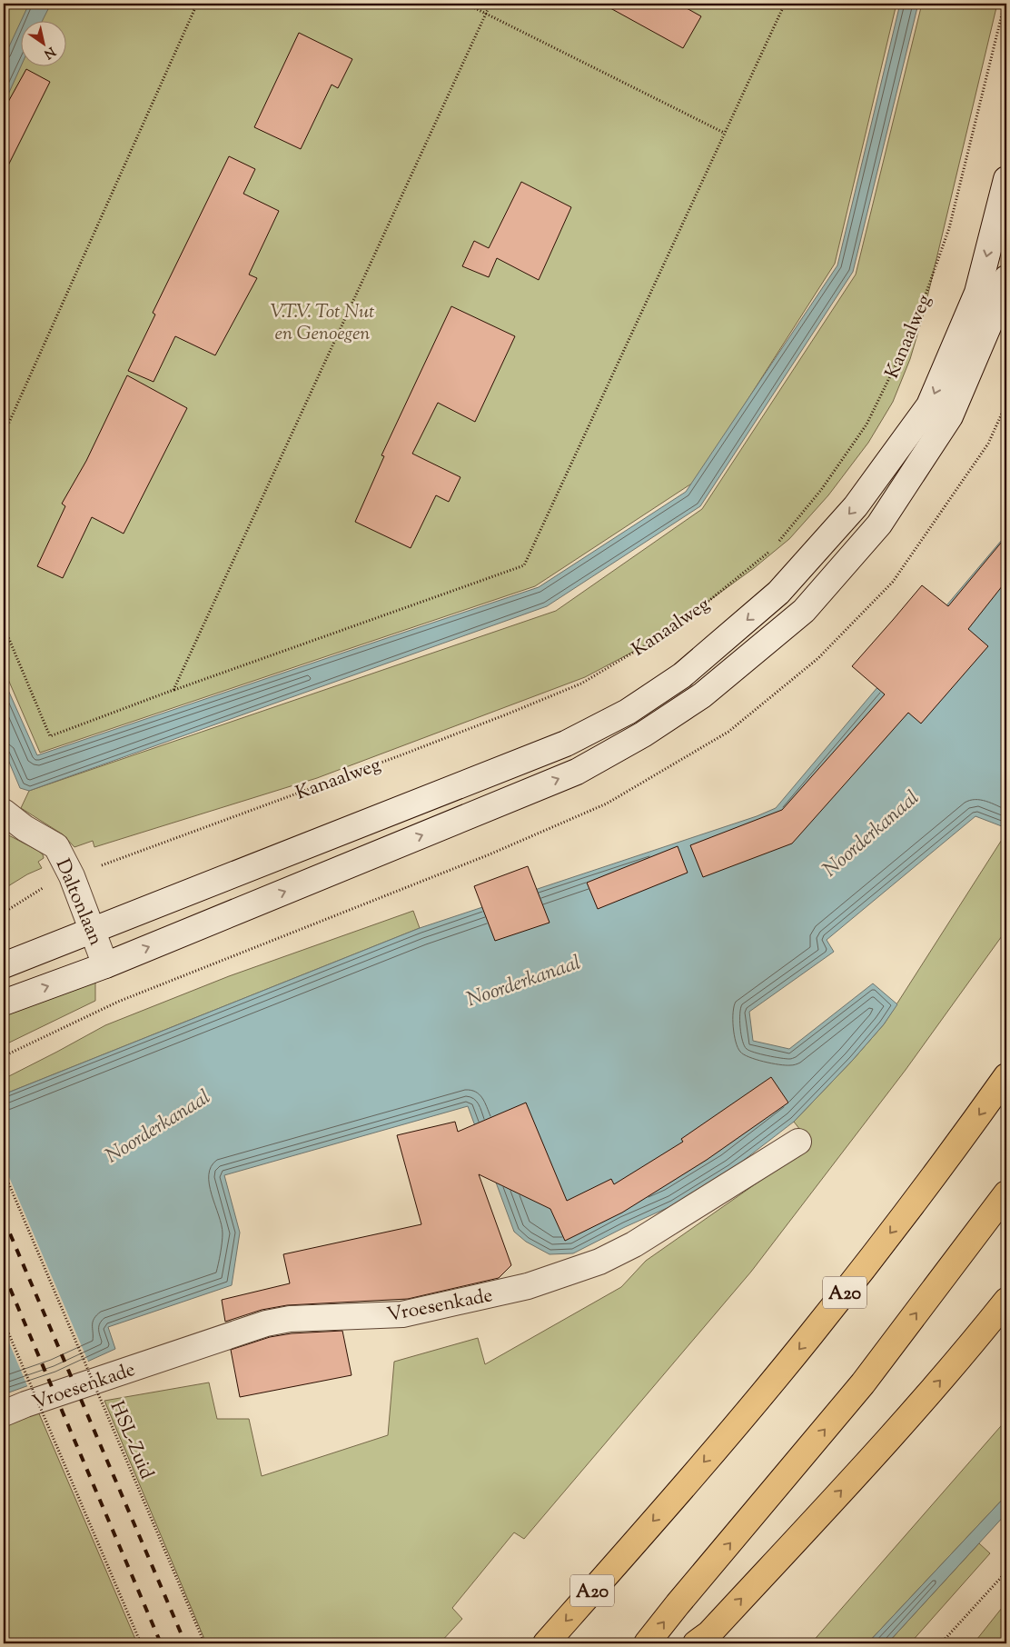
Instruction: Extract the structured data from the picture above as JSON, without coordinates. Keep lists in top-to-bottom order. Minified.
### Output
{"streets":{"highway":["A20"],"main road":["Kanaalweg","Daltonlaan","Vroesenkade"],"path":["HSL-Zuid"]},"crossings":[["Kanaalweg","Daltonlaan"]],"water":["Noorderkanaal"],"parks":["V.T.V. Tot Nut en Genoegen"],"north":"bottom right"}
